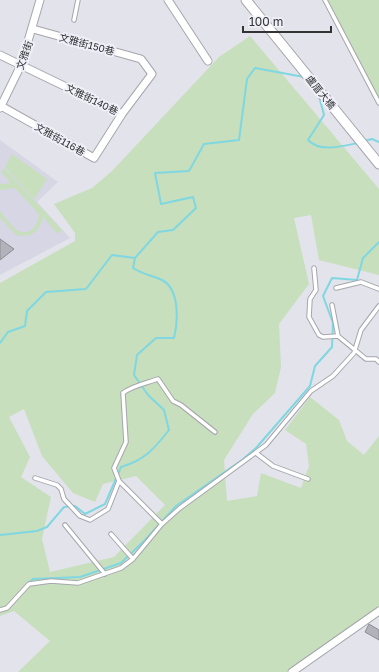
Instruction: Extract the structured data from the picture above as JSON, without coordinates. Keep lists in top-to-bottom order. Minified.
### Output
{"streets":{"street":["文雅街150巷","文雅街","盧厝大橋","文雅街140巷","文雅街116巷"]},"crossings":[["文雅街150巷","文雅街"],["文雅街150巷","文雅街140巷"],["文雅街","文雅街140巷"],["文雅街","文雅街116巷"],["文雅街140巷","文雅街116巷"]],"scale_bar":"100 m"}
